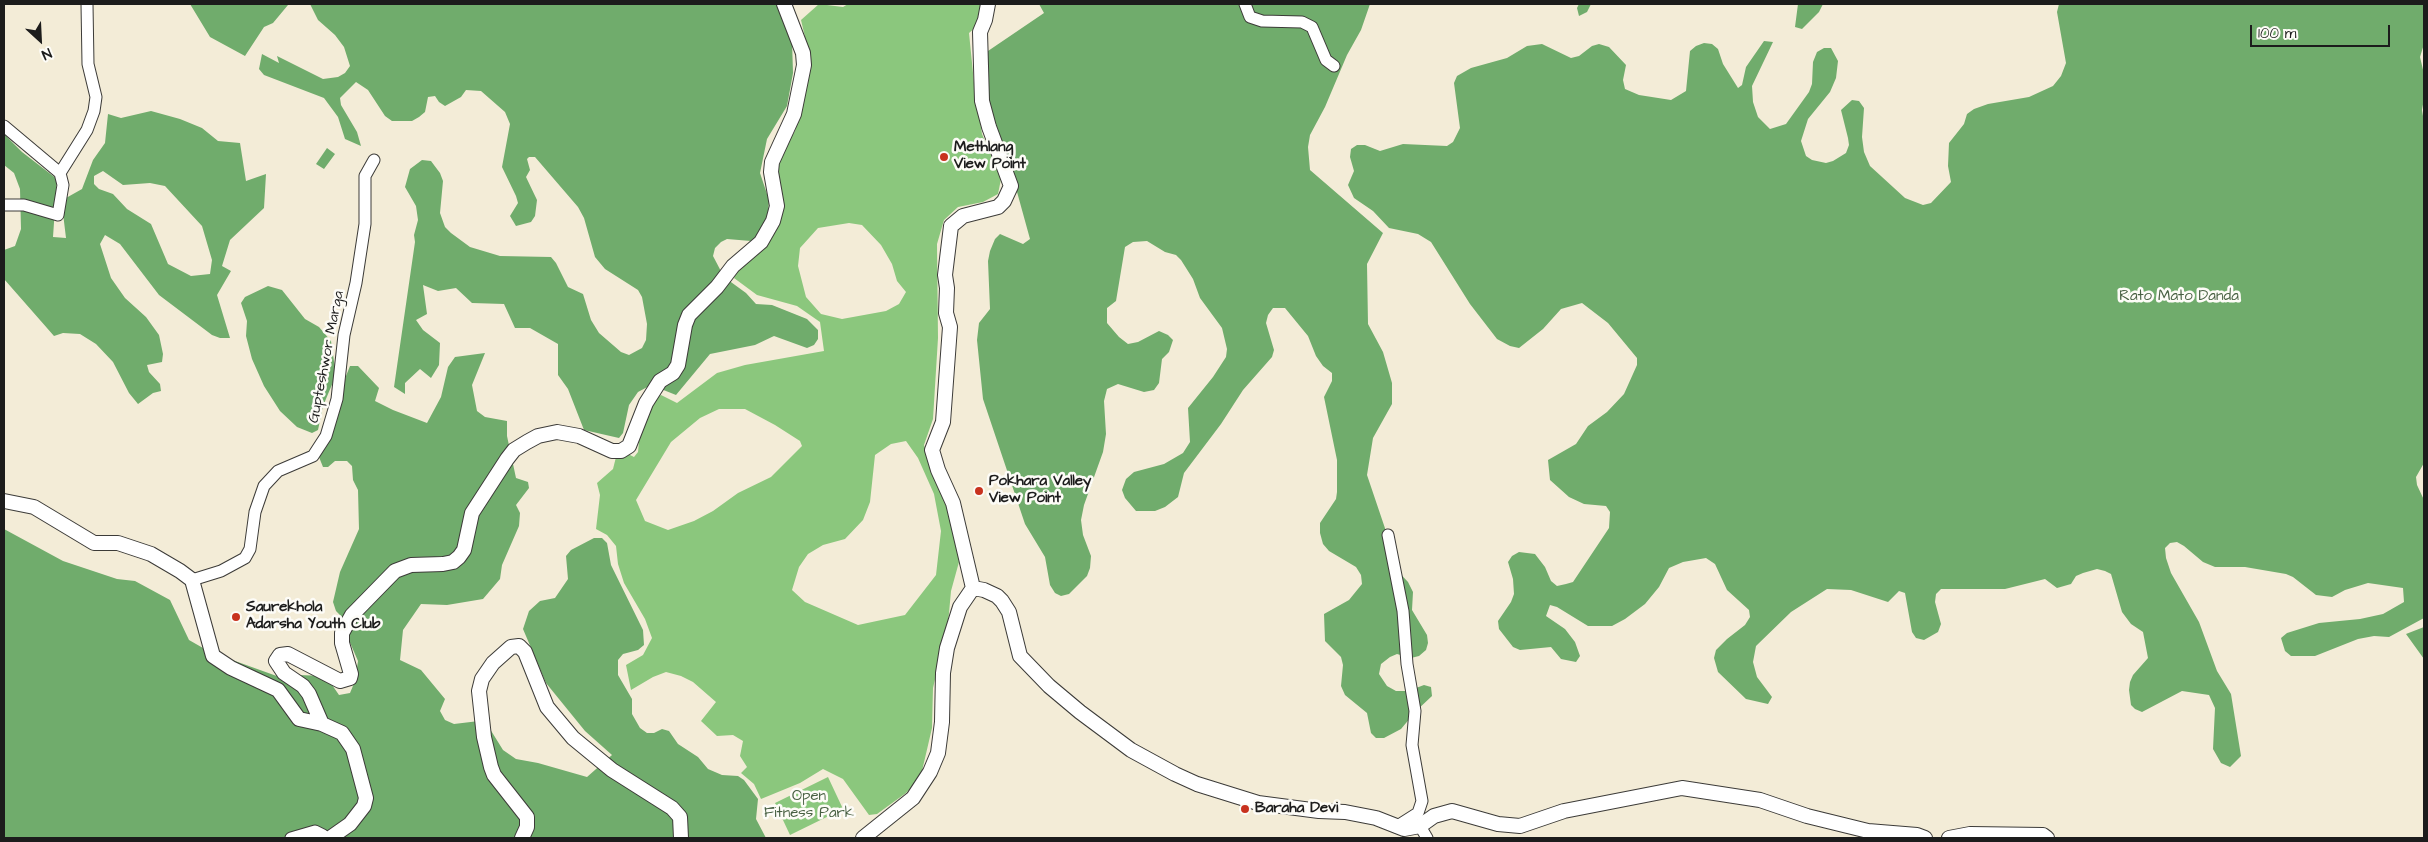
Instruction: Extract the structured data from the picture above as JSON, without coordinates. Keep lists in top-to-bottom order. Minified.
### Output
{"streets":{"street":["Gupteshwor Marga"]},"parks":["Rato Mato Danda","Open Fitness Park"],"places":["Methlang View Point","Pokhara Valley View Point","Saurekhola Adarsha Youth Club","Baraha Devi"],"scale_bar":"100 m","north":"bottom right"}
